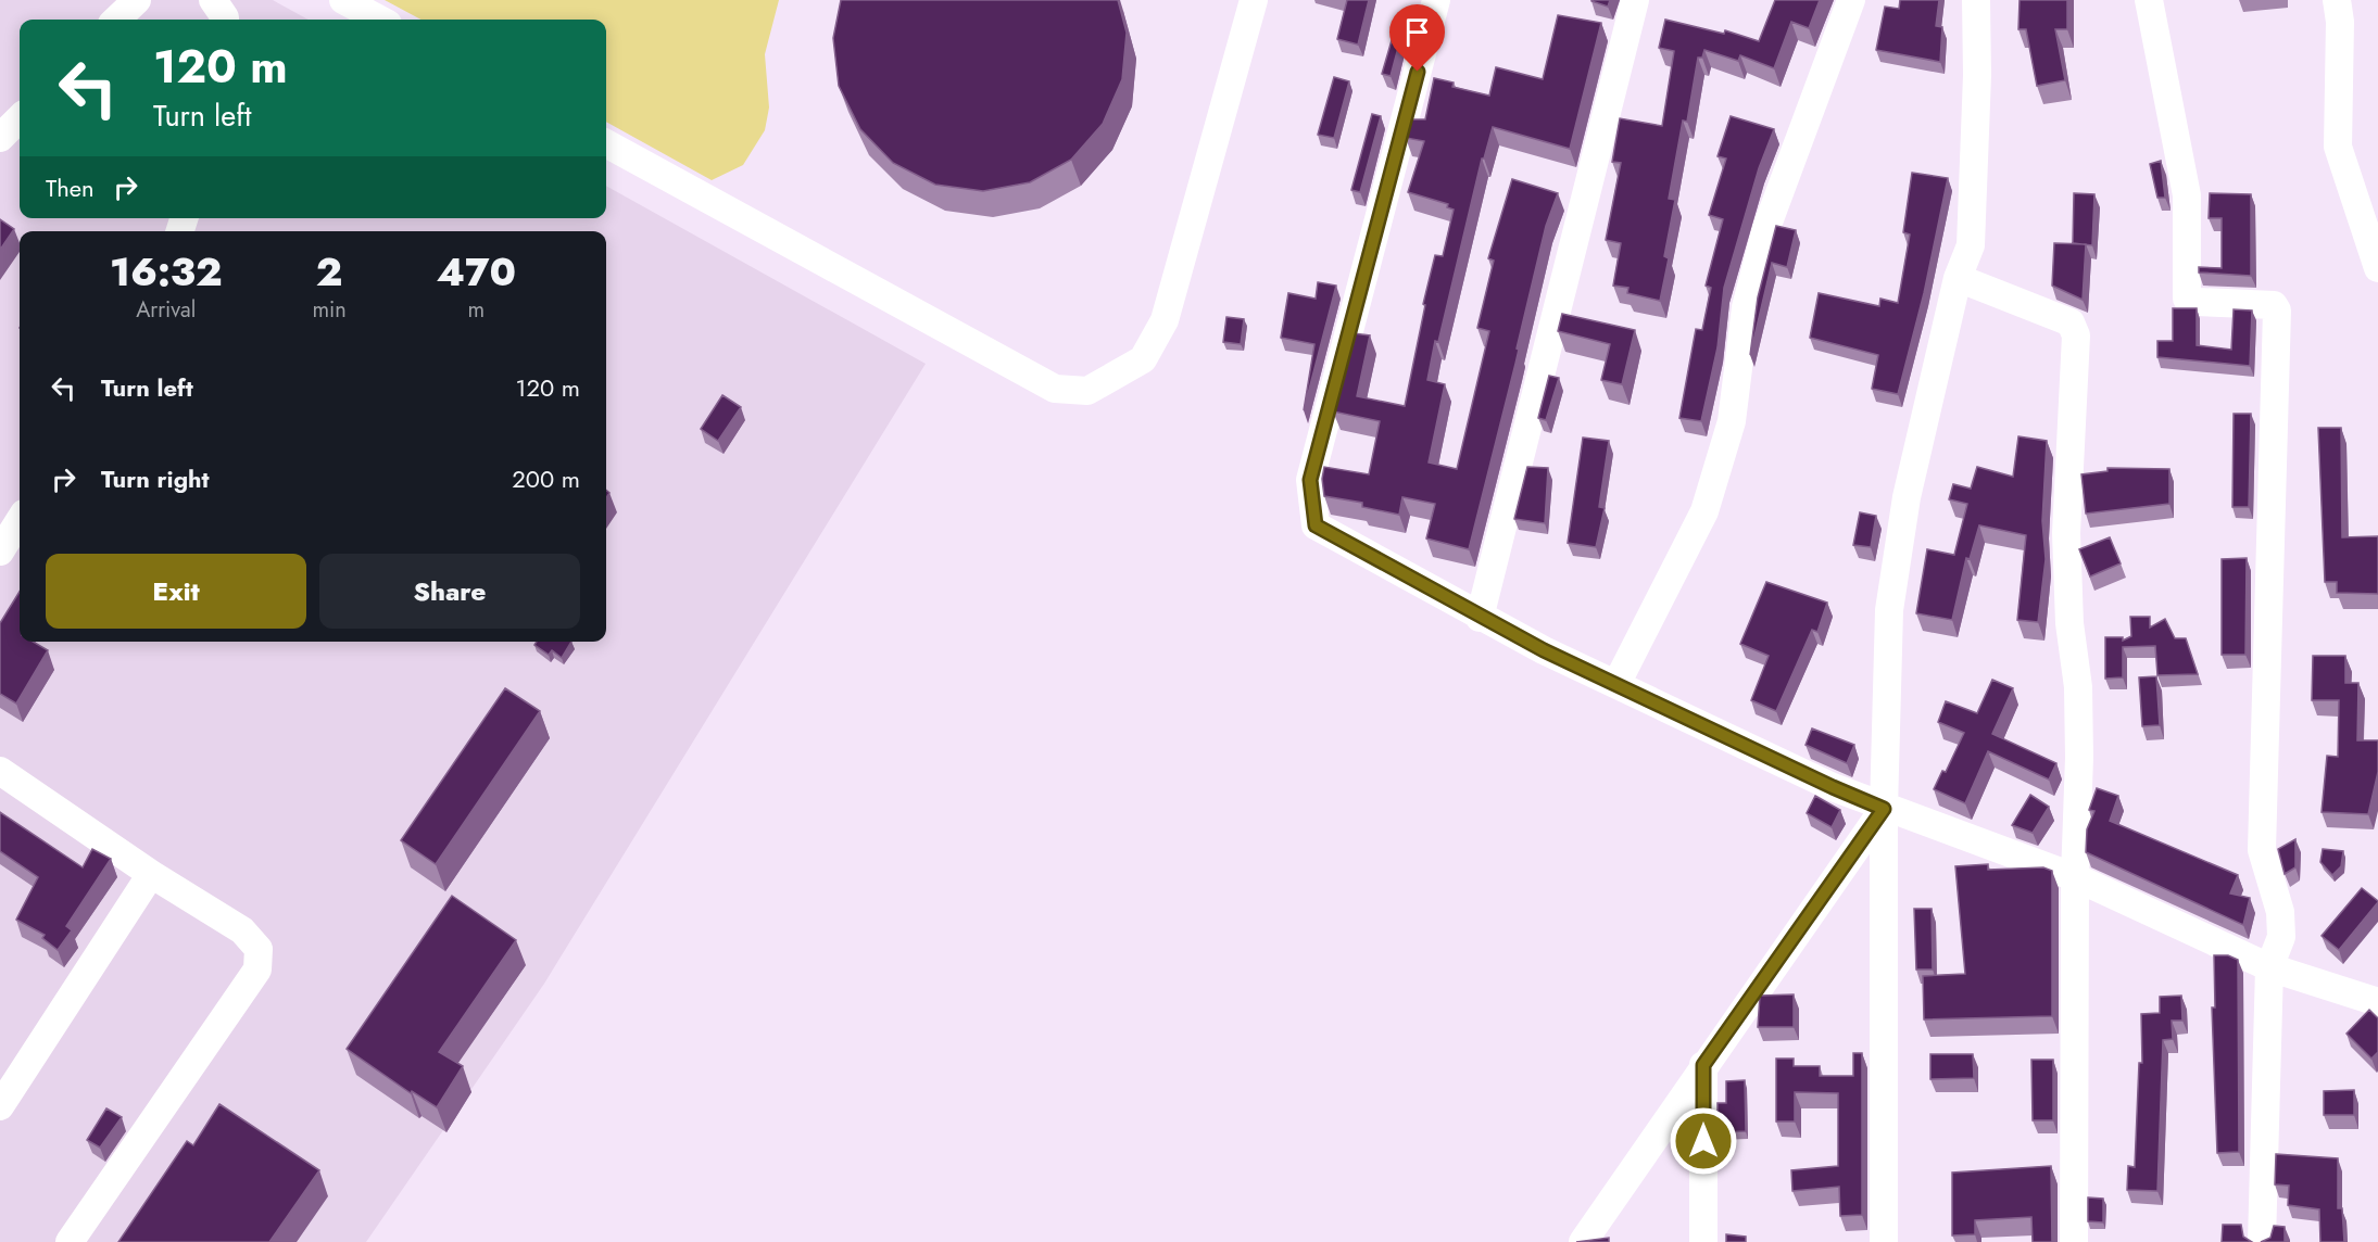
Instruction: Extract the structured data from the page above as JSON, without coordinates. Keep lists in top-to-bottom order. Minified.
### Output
{"page":{"turn":["120 m","Turn left"],"then":"Then","eta":["16:32","Arrival","2","min","470","m"],"list":[{"name":"Turn left","value":"120 m"},{"name":"Turn right","value":"200 m"}],"buttons":["Exit","Share"]}}
